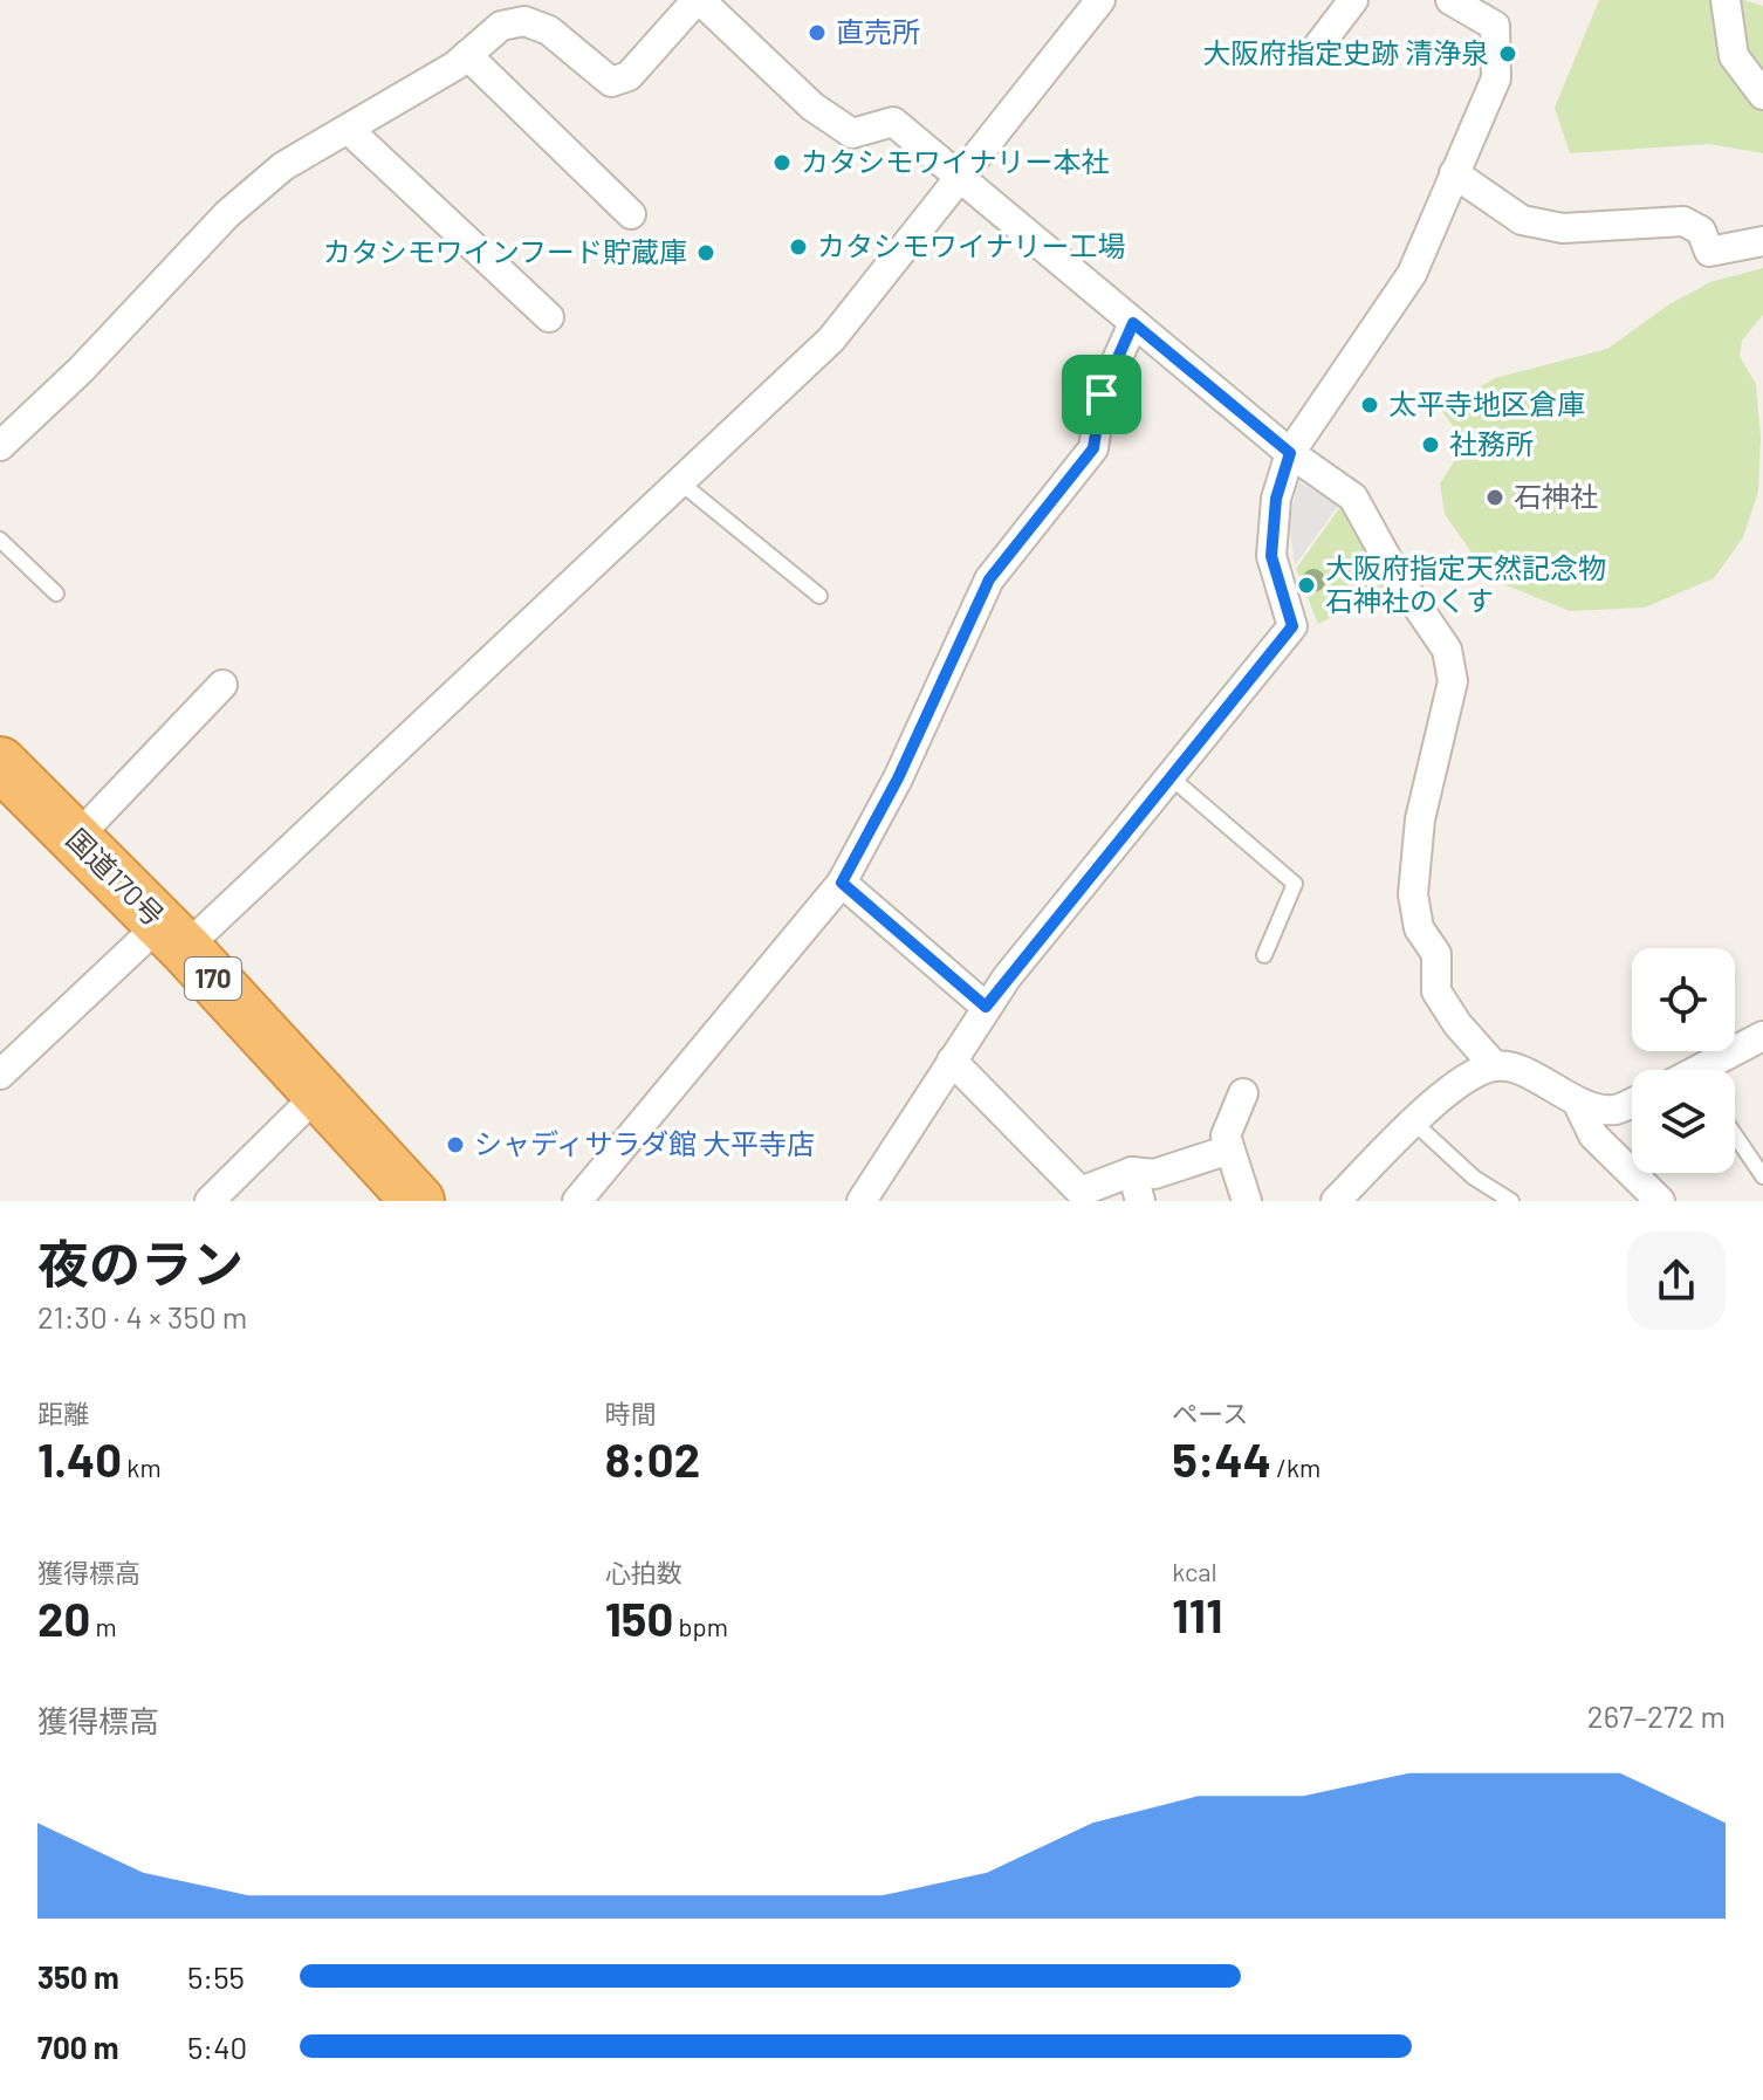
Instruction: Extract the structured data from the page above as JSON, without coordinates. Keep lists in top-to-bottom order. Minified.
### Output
{"streets":{"highway":["国道170号","170"]},"places":["直売所","大阪府指定史跡 清浄泉","カタシモワイナリー本社","カタシモワイナリー工場","カタシモワインフード貯蔵庫","太平寺地区倉庫","社務所","石神社","大阪府指定天然記念物 石神社のくす","シャディサラダ館 大平寺店"],"page":{"heading":["夜のラン","21:30 · 4 × 350 m"],"stats":[["距離","1.40 km"],["時間","8:02"],["ペース","5:44 /km"],["獲得標高","20 m"],["心拍数","150 bpm"],["kcal","111"]],"chart":["獲得標高","267–272 m"],"list":[{"name":"350 m","note":"5:55"},{"name":"700 m","note":"5:40"}]}}
